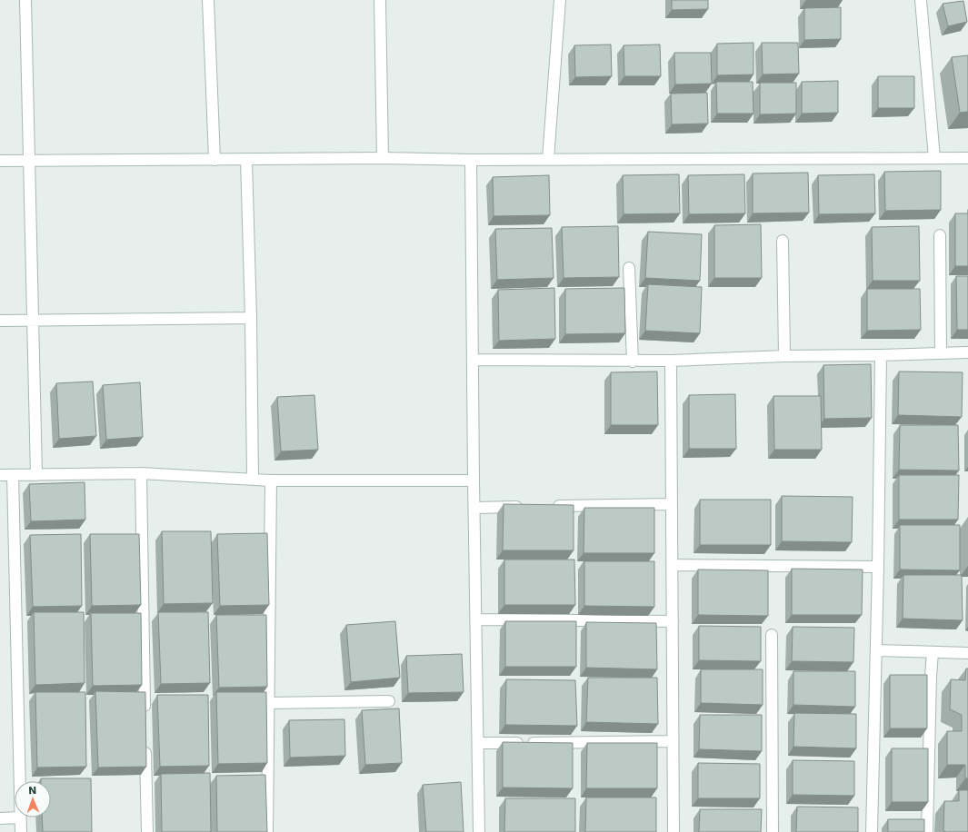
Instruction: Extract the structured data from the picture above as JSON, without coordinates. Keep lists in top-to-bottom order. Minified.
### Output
{"north":"top"}
